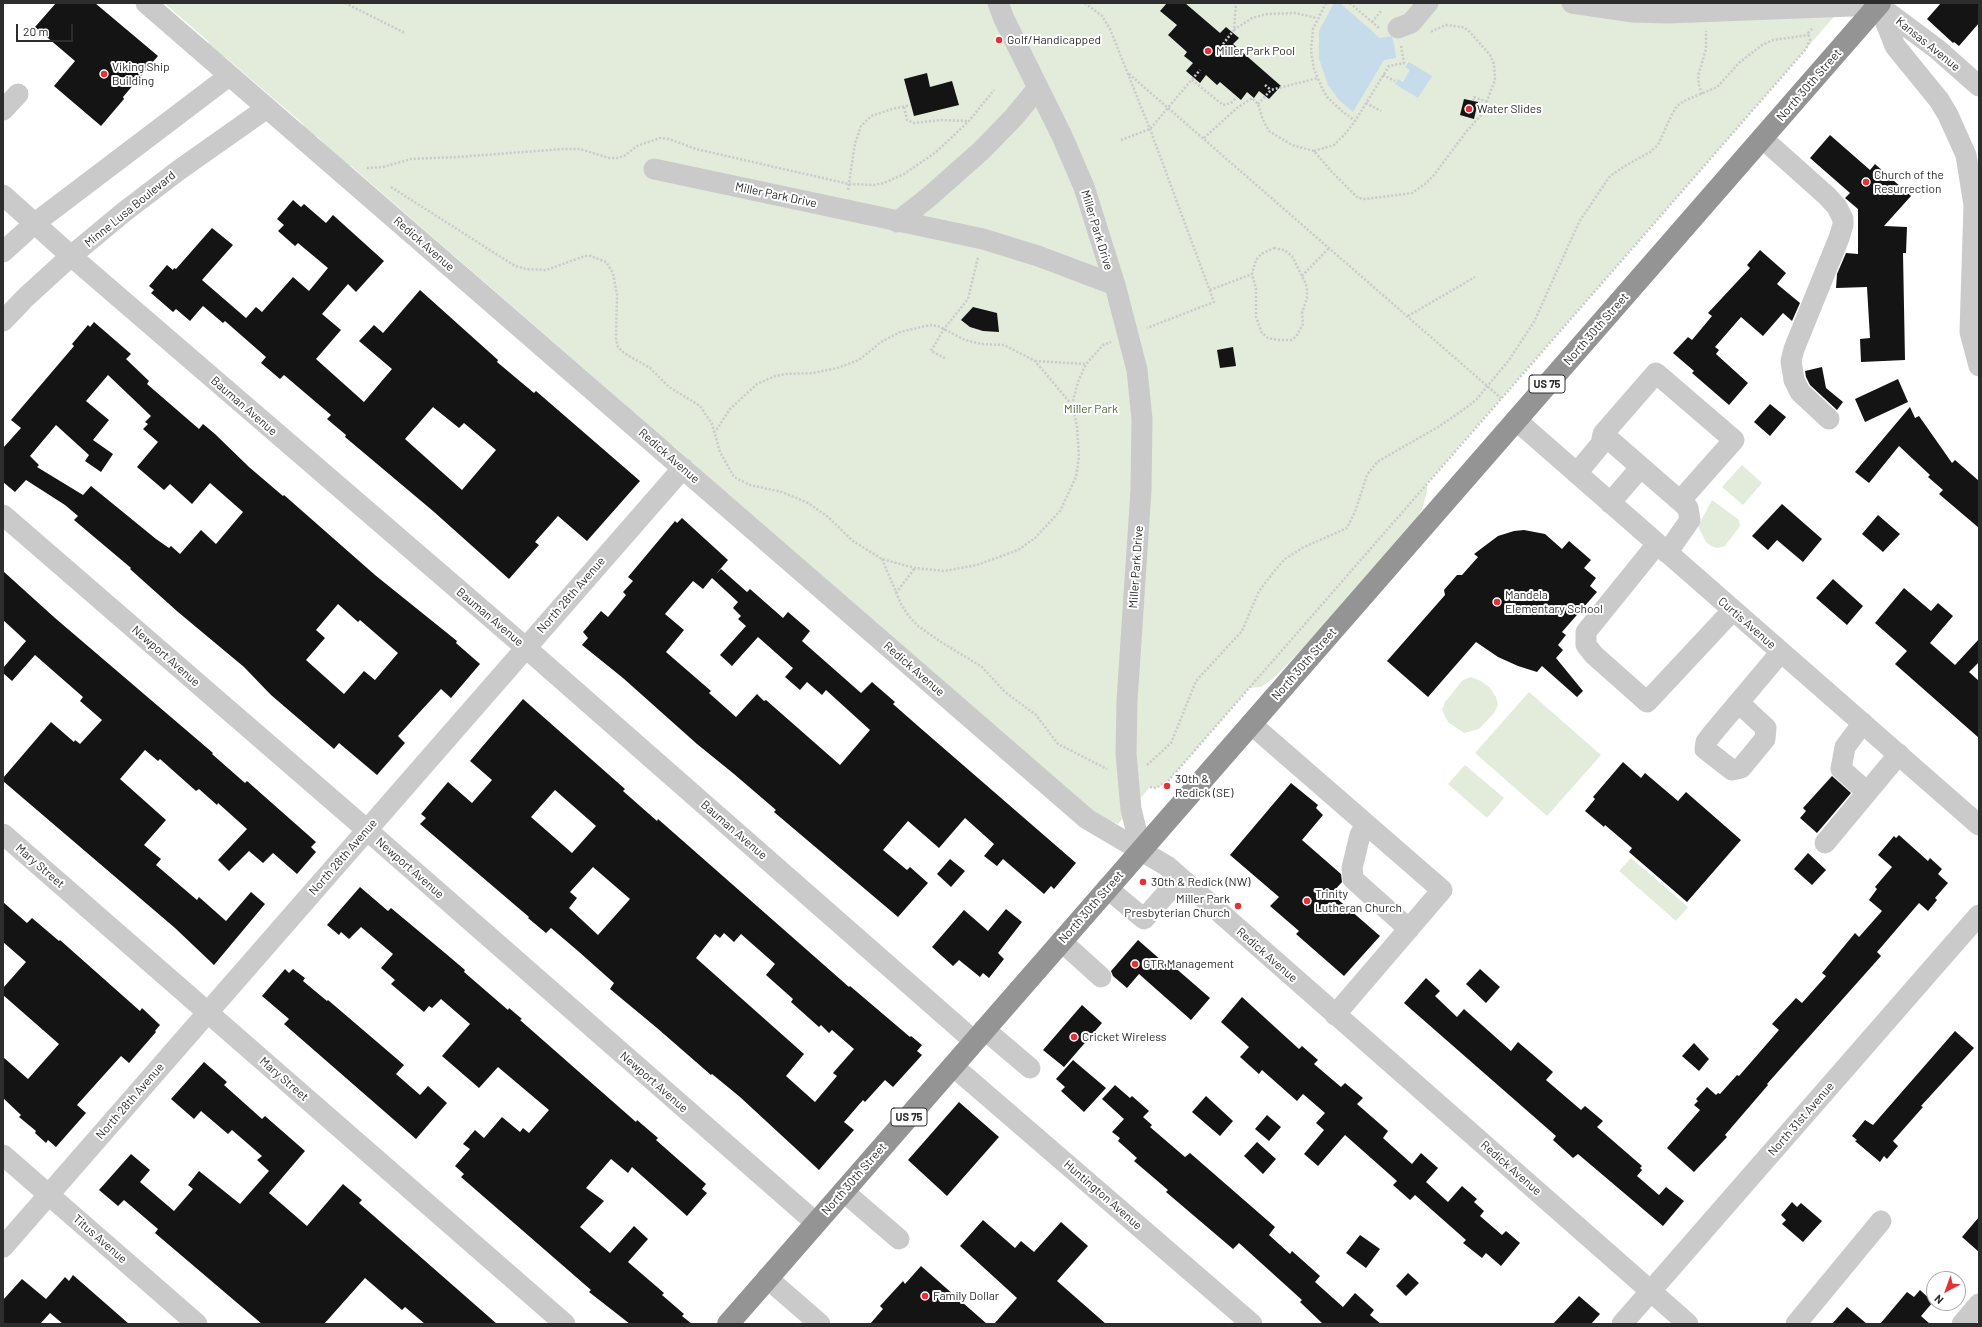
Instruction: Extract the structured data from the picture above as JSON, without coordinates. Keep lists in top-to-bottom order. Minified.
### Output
{"streets":{"highway":["North 30th Street","US 75"],"street":["Kansas Avenue","Miller Park Drive","Minne Lusa Boulevard","Redick Avenue","Bauman Avenue","North 28th Avenue","Curtis Avenue","Newport Avenue","Mary Street","North 31st Avenue","Huntington Avenue","Titus Avenue"]},"crossings":[["Kansas Avenue","North 30th Street"],["North 30th Street","Miller Park Drive"],["North 30th Street","Redick Avenue"],["North 30th Street","Bauman Avenue"],["North 30th Street","Curtis Avenue"],["North 30th Street","Newport Avenue"],["North 30th Street","Huntington Avenue"],["Miller Park Drive","Redick Avenue"],["Minne Lusa Boulevard","Redick Avenue"],["Minne Lusa Boulevard","Bauman Avenue"],["Redick Avenue","North 28th Avenue"],["Redick Avenue","North 31st Avenue"],["Bauman Avenue","North 28th Avenue"],["North 28th Avenue","Newport Avenue"],["North 28th Avenue","Mary Street"],["North 28th Avenue","Titus Avenue"]],"parks":["Miller Park"],"places":["Golf/Handicapped","Miller Park Pool","Viking Ship Building","Water Slides","Church of the Resurrection","Mandela Elementary School","30th & Redick (SE)","30th & Redick (NW)","Trinity Lutheran Church","Miller Park Presbyterian Church","GTR Management","Cricket Wireless","Family Dollar"],"scale_bar":"20 m","north":"bottom left"}
